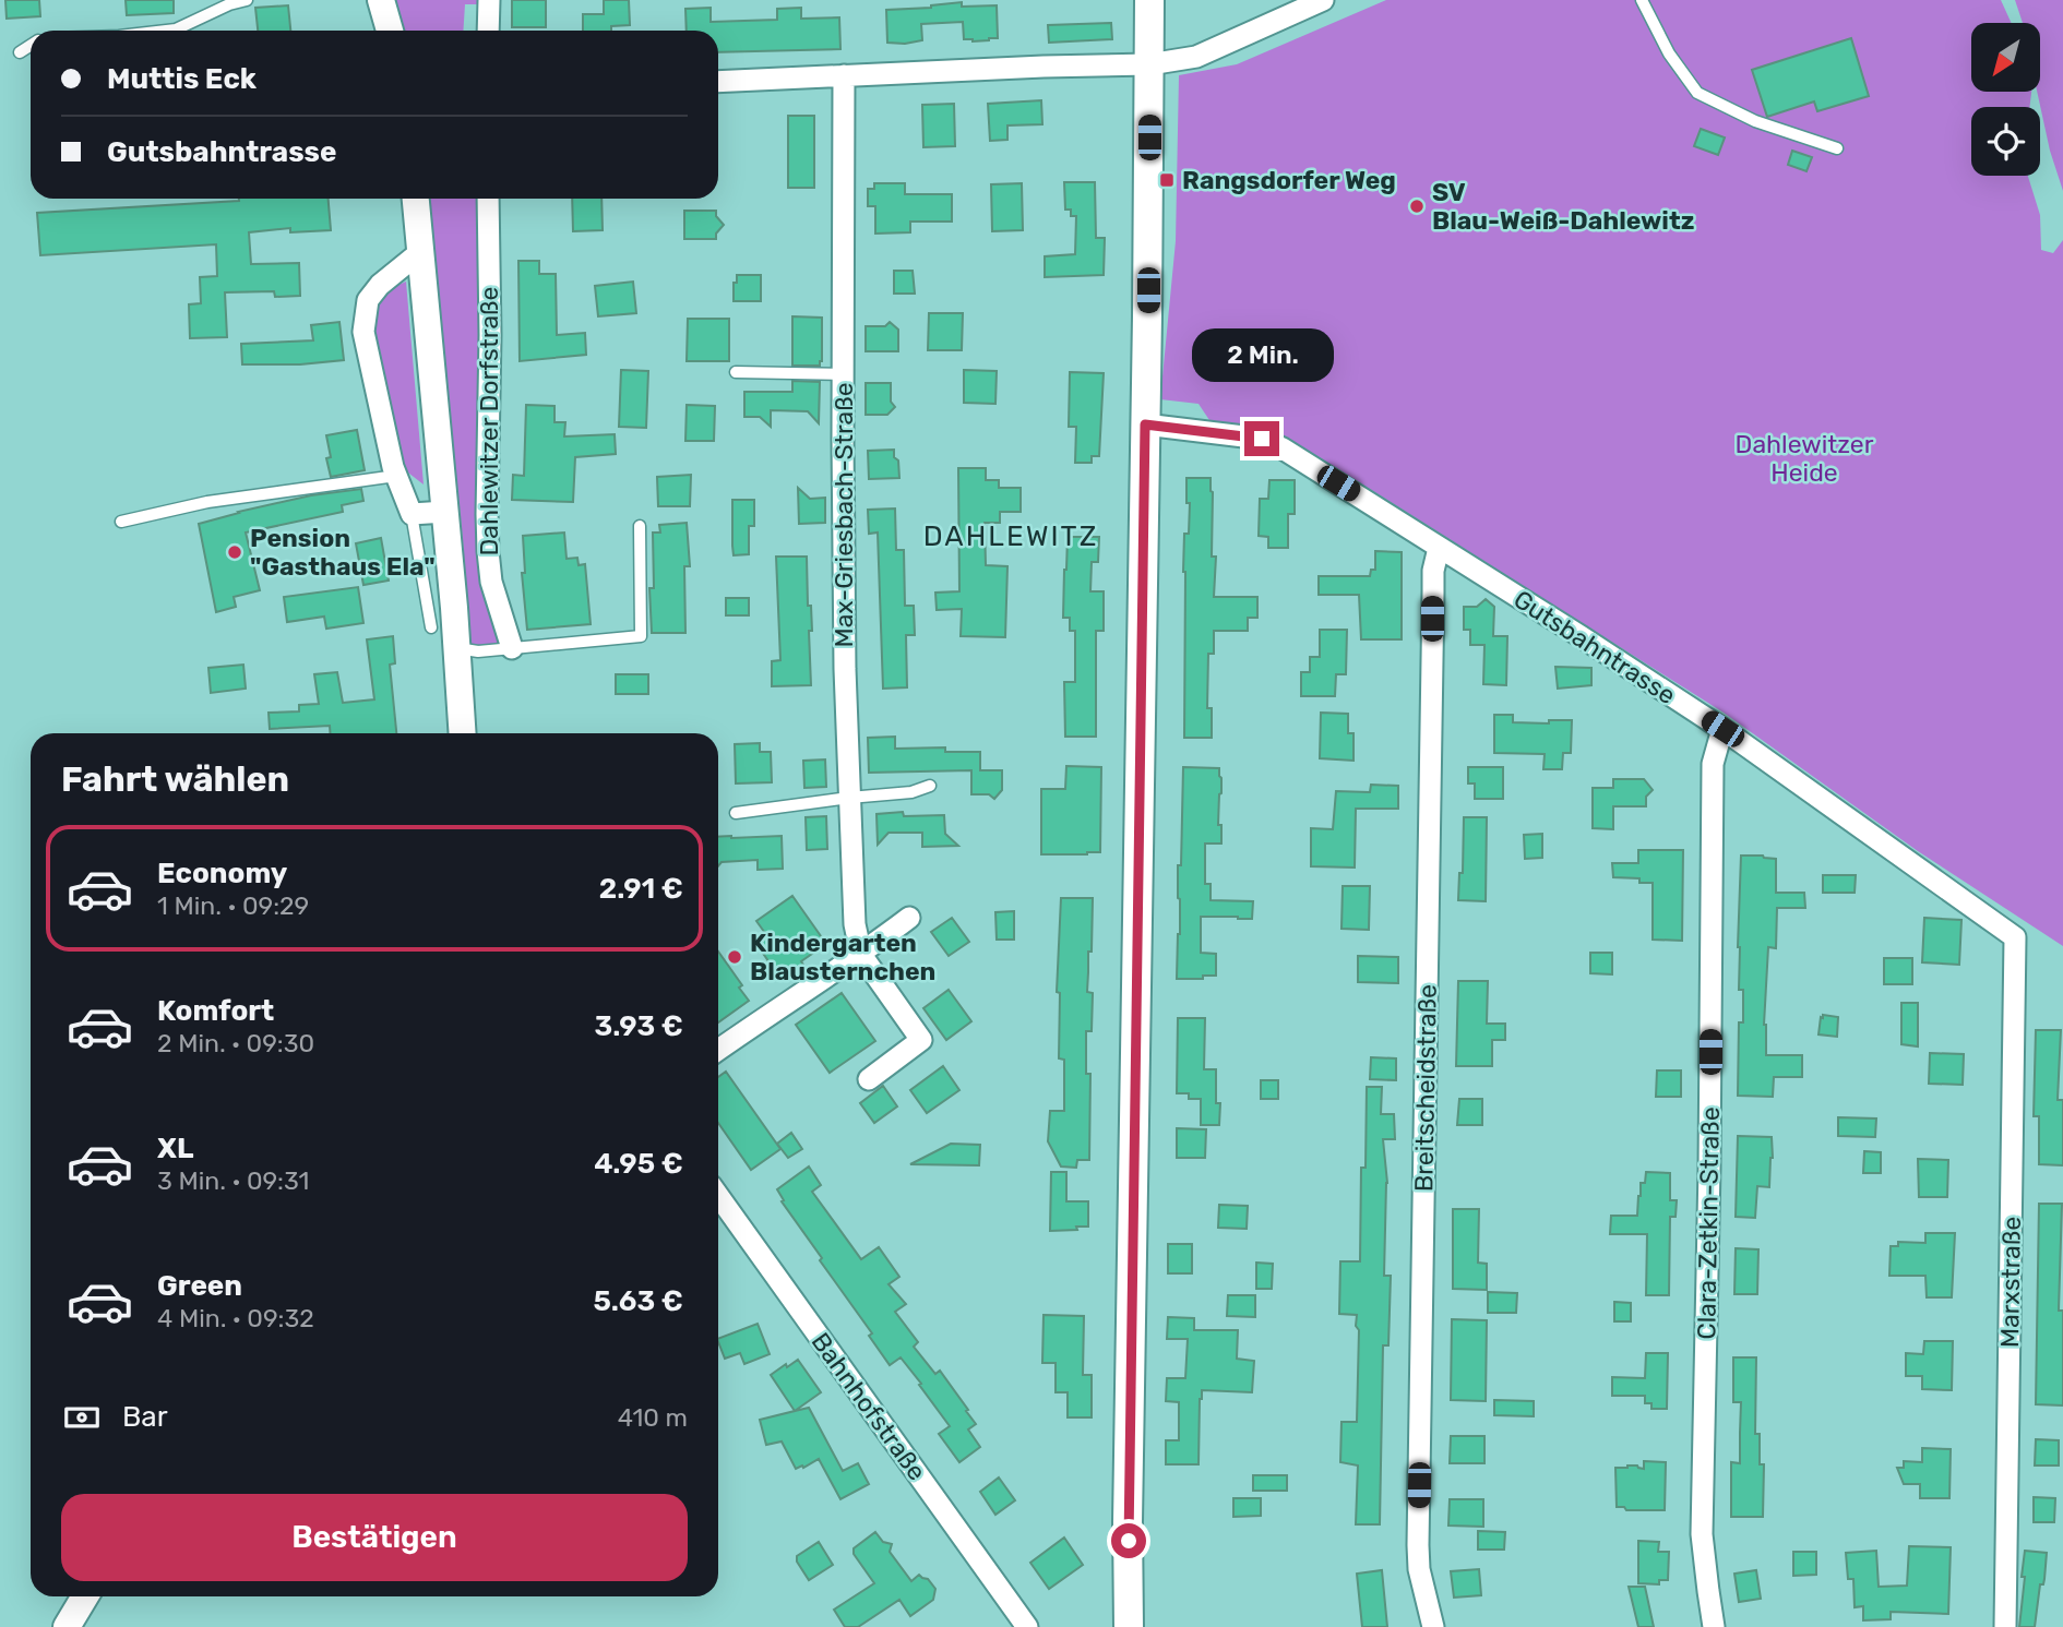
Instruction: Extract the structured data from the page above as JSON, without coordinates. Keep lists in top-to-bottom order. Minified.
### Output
{"streets":{"street":["Dahlewitzer Dorfstraße","Max-Griesbach-Straße","Gutsbahntrasse","Breitscheidstraße","Clara-Zetkin-Straße","Marxstraße","Bahnhofstraße"]},"crossings":[["Gutsbahntrasse","Breitscheidstraße"],["Gutsbahntrasse","Clara-Zetkin-Straße"],["Gutsbahntrasse","Marxstraße"]],"districts":["DAHLEWITZ"],"parks":["Dahlewitzer Heide"],"places":{"transit":["Rangsdorfer Weg"],"other":["SV Blau-Weiß-Dahlewitz","Pension \"Gasthaus Ela\"","Kindergarten Blausternchen"]},"north":"bottom left","page":{"banner":["Muttis Eck","Gutsbahntrasse"],"bubble":"2 Min.","heading":"Fahrt wählen","list":[{"name":"Economy","note":"1 Min. · 09:29","value":"2.91 €"},{"name":"Komfort","note":"2 Min. · 09:30","value":"3.93 €"},{"name":"XL","note":"3 Min. · 09:31","value":"4.95 €"},{"name":"Green","note":"4 Min. · 09:32","value":"5.63 €"}],"pay":["Bar","410 m"],"buttons":"Bestätigen"}}
